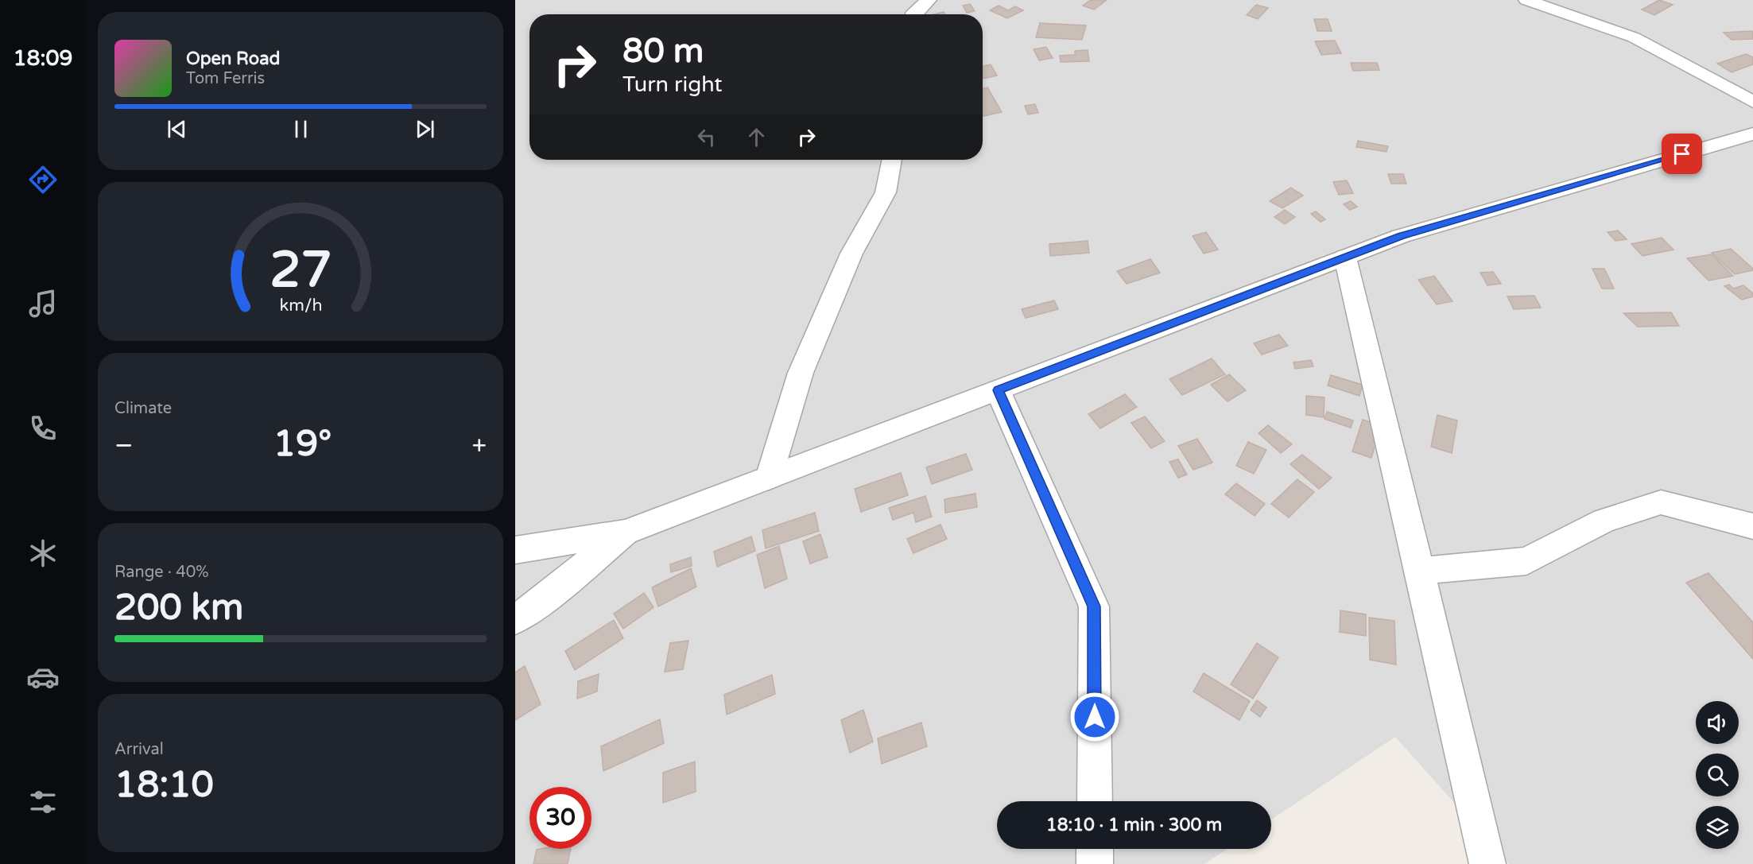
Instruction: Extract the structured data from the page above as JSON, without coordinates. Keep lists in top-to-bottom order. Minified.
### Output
{"page":{"tabs":"18:09","turn":["80 m","Turn right"],"song":["Open Road","Tom Ferris"],"tile":["Climate",["Range · 40%","200 km"],["Arrival","18:10"]],"heat":["−","19°","+"],"limit":"30","trip":"18:10 · 1 min · 300 m","gauge":["27","km/h"]}}
